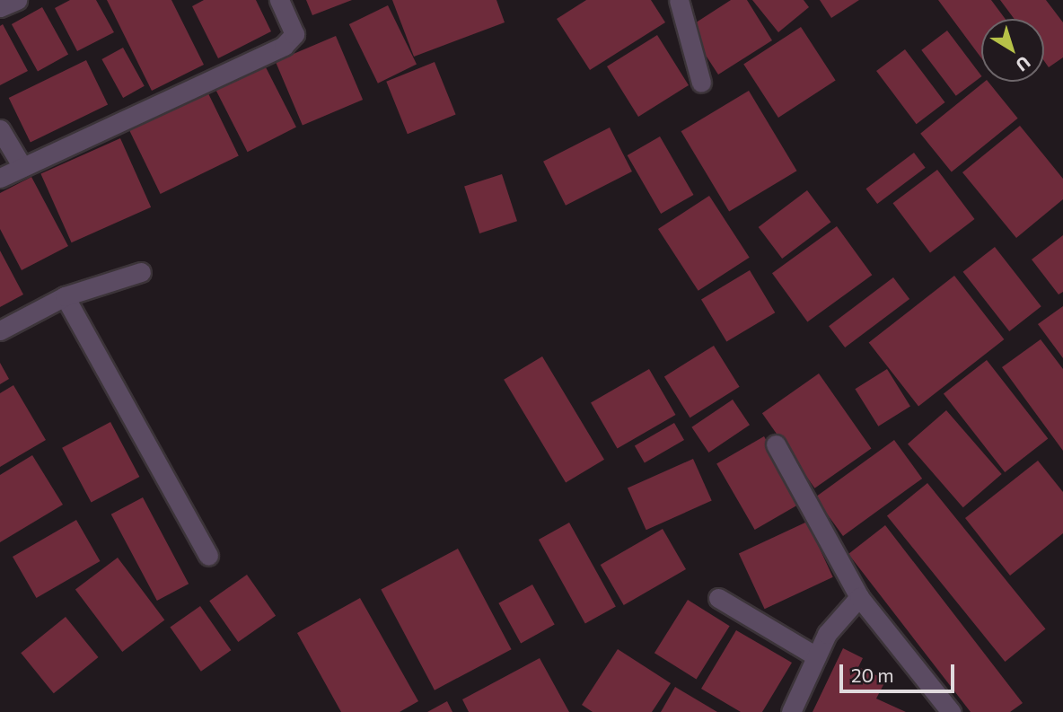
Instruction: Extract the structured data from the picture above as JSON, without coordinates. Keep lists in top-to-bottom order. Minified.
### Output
{"scale_bar":"20 m","north":"bottom right"}
